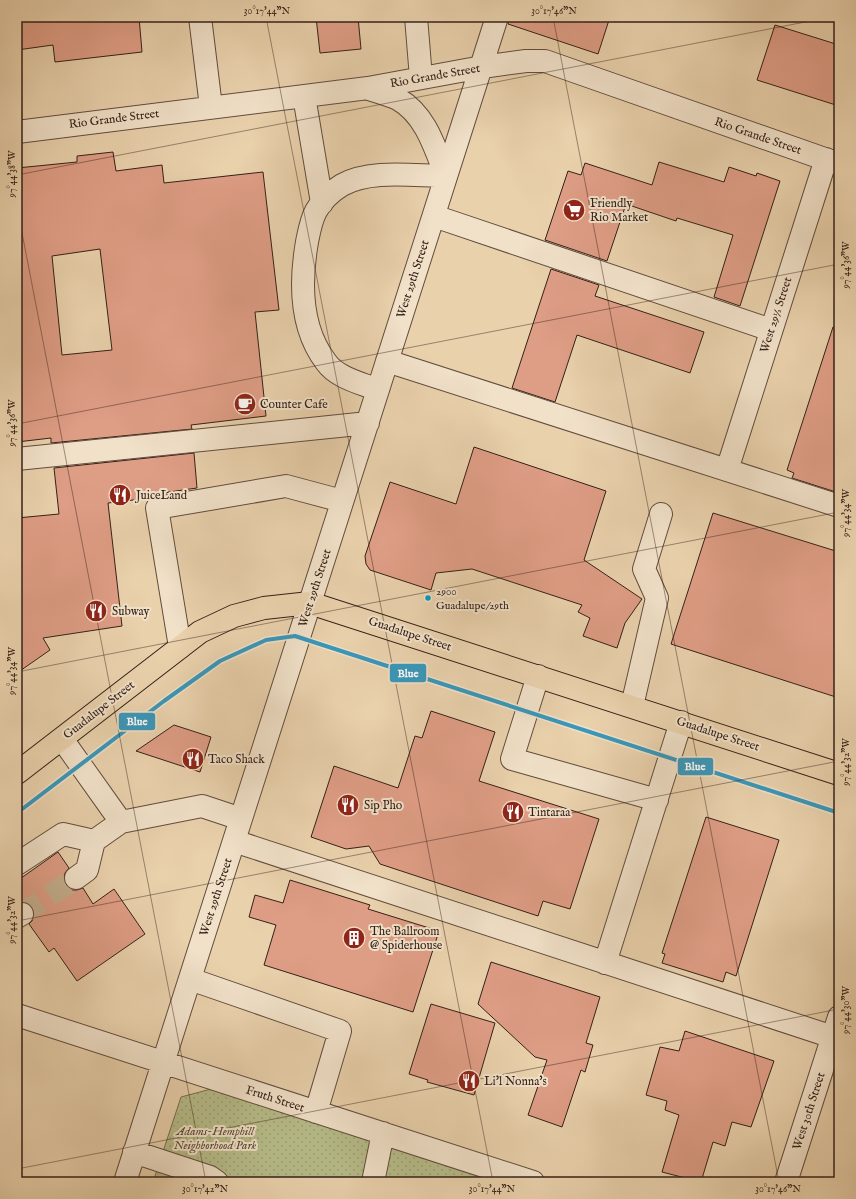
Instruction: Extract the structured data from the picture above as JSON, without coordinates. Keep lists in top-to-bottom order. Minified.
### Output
{"streets":{"main road":["Guadalupe Street"],"street":["Rio Grande Street","West 29th Street","West 29½ Street","Fruth Street","West 30th Street"]},"crossings":[["Rio Grande Street","West 29th Street"],["Rio Grande Street","West 29½ Street"],["West 29th Street","Guadalupe Street"],["West 29th Street","Fruth Street"]],"parks":["Adams-Hemphill Neighborhood Park"],"places":{"supermarket":["Friendly Rio Market"],"cafe":["Counter Cafe"],"restaurant":["JuiceLand","Subway","Taco Shack","Sip Pho","Tintaraa","Li'l Nonna's"],"other":["2900 Guadalupe/29th"],"building":["The Ballroom @ Spiderhouse"]},"lines":["transit line Blue"],"coordinates":["30°17'44\"N","30°17'46\"N","97°44'38\"W","97°44'36\"W","97°44'34\"W","97°44'32\"W","97°44'30\"W","30°17'42\"N"]}
